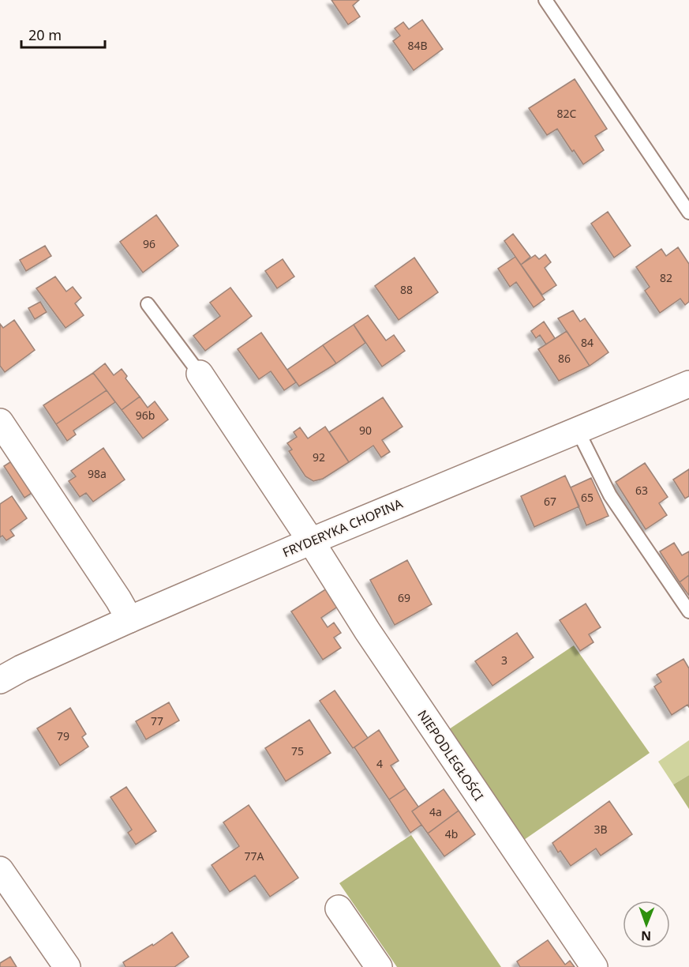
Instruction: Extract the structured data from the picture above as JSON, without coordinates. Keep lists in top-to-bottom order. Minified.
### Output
{"streets":{"street":["FRYDERYKA CHOPINA","NIEPODLEGŁOŚCI"]},"crossings":[["FRYDERYKA CHOPINA","NIEPODLEGŁOŚCI"]],"house_numbers":["84B","82C","96","82","88","84","86","96b","90","92","98a","63","65","67","69","3","77","79","75","4","4a","3B","4b","77A"],"scale_bar":"20 m","north":"bottom"}
